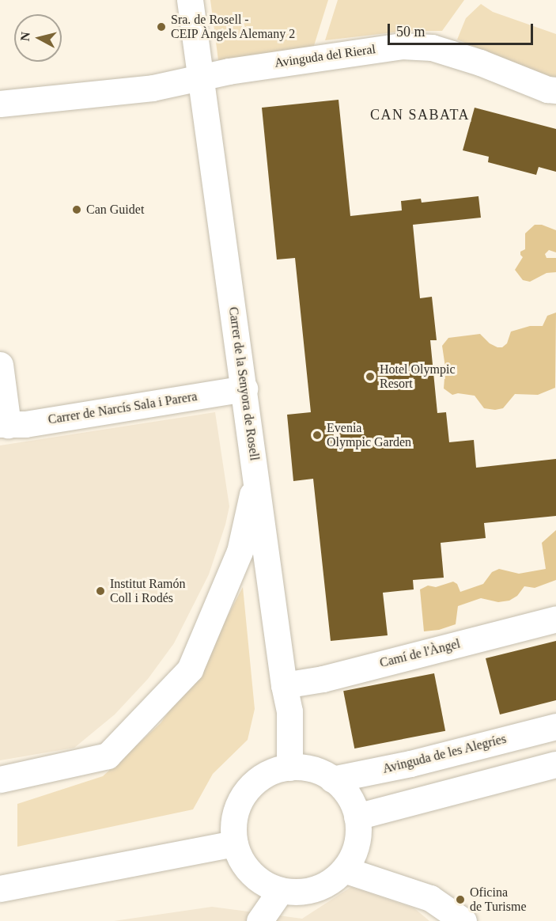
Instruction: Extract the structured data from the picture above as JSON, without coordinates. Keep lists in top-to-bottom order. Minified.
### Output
{"streets":{"street":["Avinguda del Rieral","Carrer de la Senyora de Rosell","Carrer de Narcís Sala i Parera","Camí de l'Àngel","Avinguda de les Alegríes"]},"crossings":[["Avinguda del Rieral","Carrer de la Senyora de Rosell"],["Carrer de la Senyora de Rosell","Carrer de Narcís Sala i Parera"],["Carrer de la Senyora de Rosell","Camí de l'Àngel"],["Carrer de la Senyora de Rosell","Avinguda de les Alegríes"]],"districts":["CAN SABATA"],"places":["Sra. de Rosell - CEIP Àngels Alemany 2","Can Guidet","Hotel Olympic Resort","Evenia Olympic Garden","Institut Ramón Coll i Rodés","Oficina de Turisme"],"scale_bar":"50 m","north":"left"}
